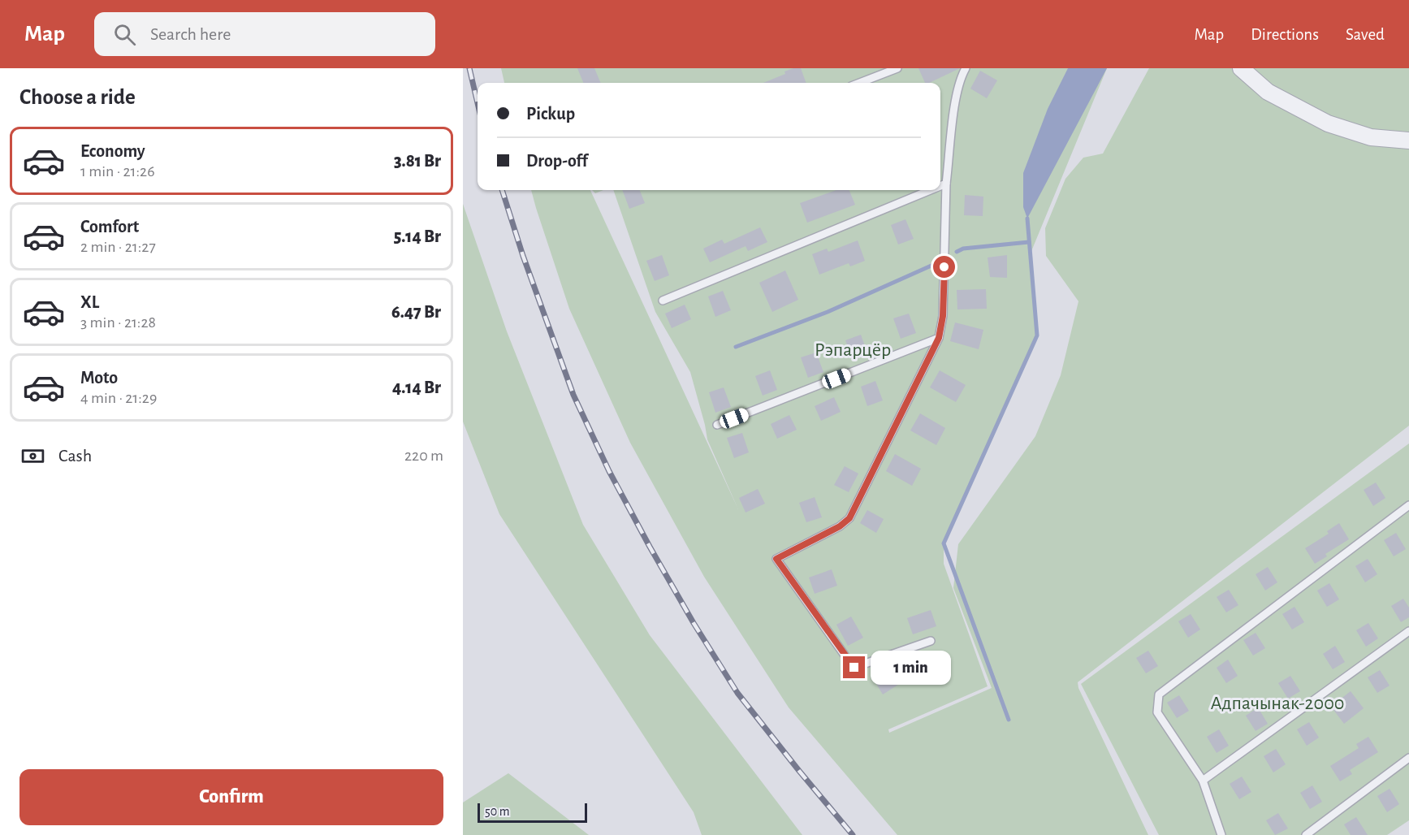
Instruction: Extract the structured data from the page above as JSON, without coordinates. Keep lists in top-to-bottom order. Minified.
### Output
{"parks":["Рэпарцёр","Адпачынак-2000"],"scale_bar":"50 m","page":{"header":"Map","search":"Search here","nav":["Map","Directions","Saved"],"heading":"Choose a ride","banner":["Pickup","Drop-off"],"list":[{"name":"Economy","note":"1 min · 21:26","value":"3.81 Br"},{"name":"Comfort","note":"2 min · 21:27","value":"5.14 Br"},{"name":"XL","note":"3 min · 21:28","value":"6.47 Br"},{"name":"Moto","note":"4 min · 21:29","value":"4.14 Br"}],"pay":["Cash","220 m"],"bubble":"1 min","buttons":"Confirm","scale":"50 m"}}
